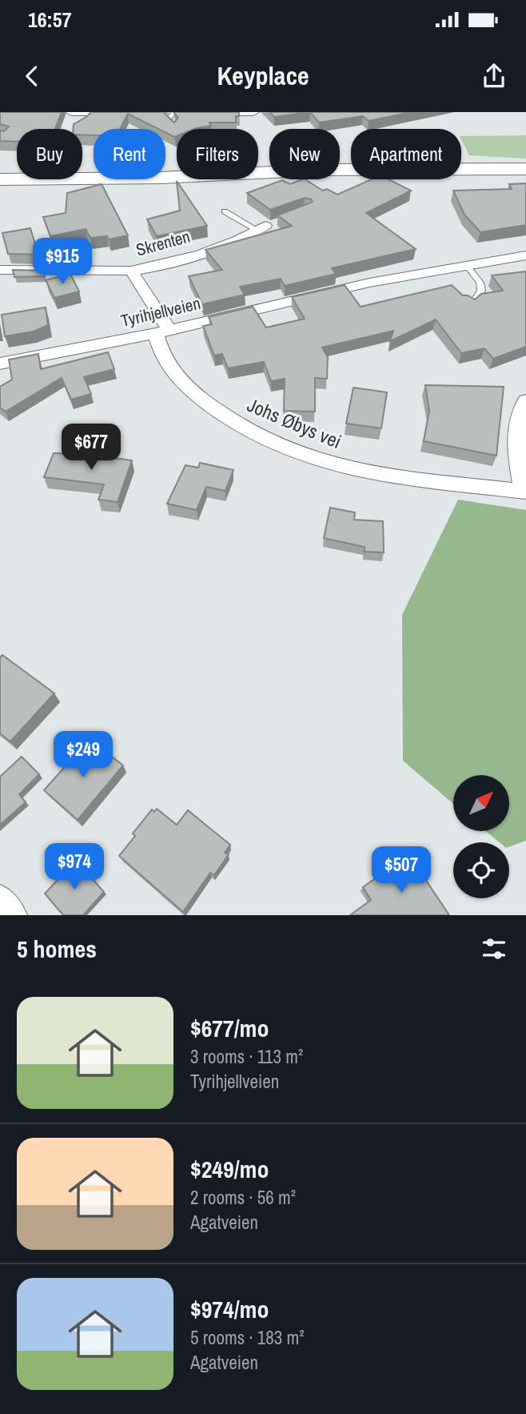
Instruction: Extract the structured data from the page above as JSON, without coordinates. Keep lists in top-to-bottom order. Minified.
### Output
{"streets":{"street":["Skrenten","Tyrihjellveien","Johs Øbys vei"]},"crossings":[["Skrenten","Tyrihjellveien"],["Skrenten","Johs Øbys vei"],["Tyrihjellveien","Johs Øbys vei"]],"north":"top right","page":{"status":"16:57","header":"Keyplace","chip":["Buy","Rent","Filters","New","Apartment"],"price":["$915","$677","$249","$974","$507"],"heading":"5 homes","list":[{"name":"$677/mo","note":"3 rooms · 113 m² · Tyrihjellveien"},{"name":"$249/mo","note":"2 rooms · 56 m² · Agatveien"},{"name":"$974/mo","note":"5 rooms · 183 m² · Agatveien"}]}}
